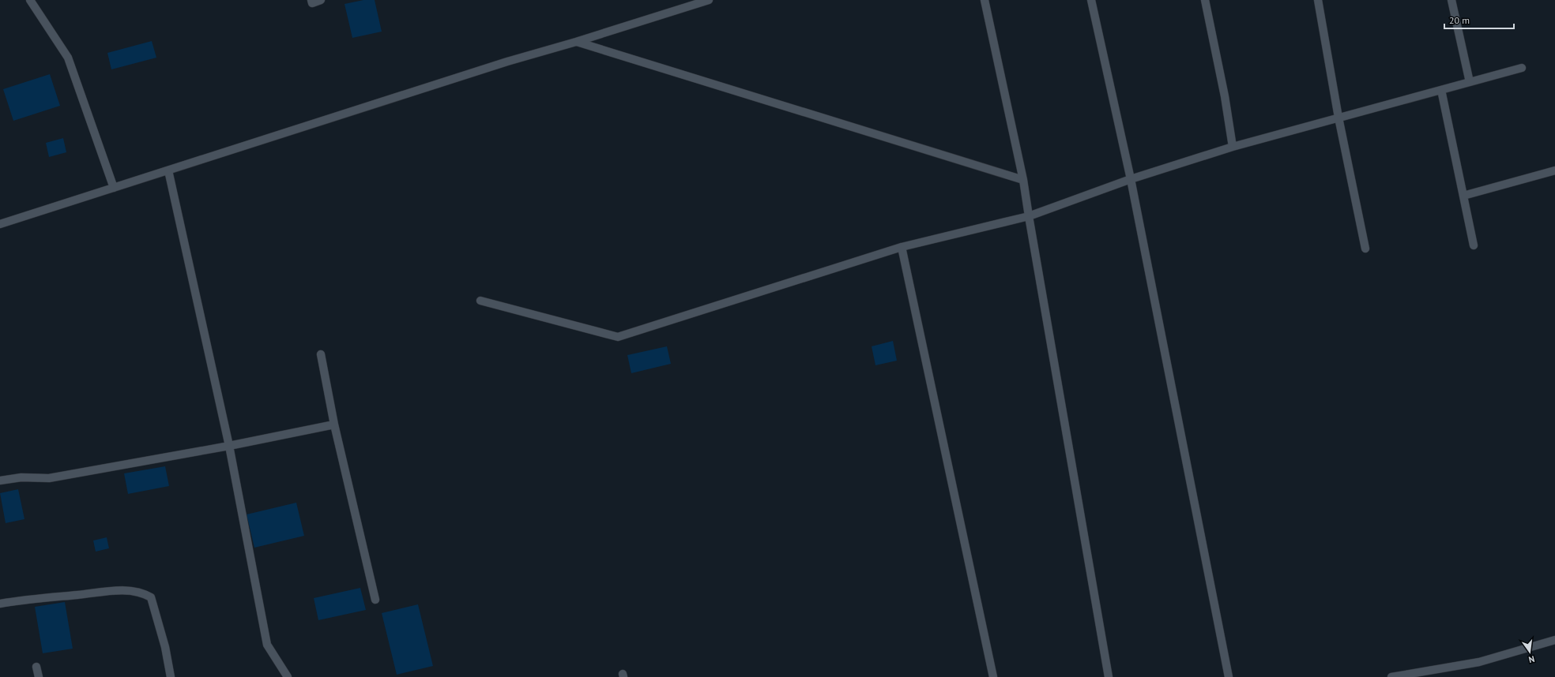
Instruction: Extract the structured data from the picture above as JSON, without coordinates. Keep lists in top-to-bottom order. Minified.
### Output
{"scale_bar":"20 m","north":"bottom"}
